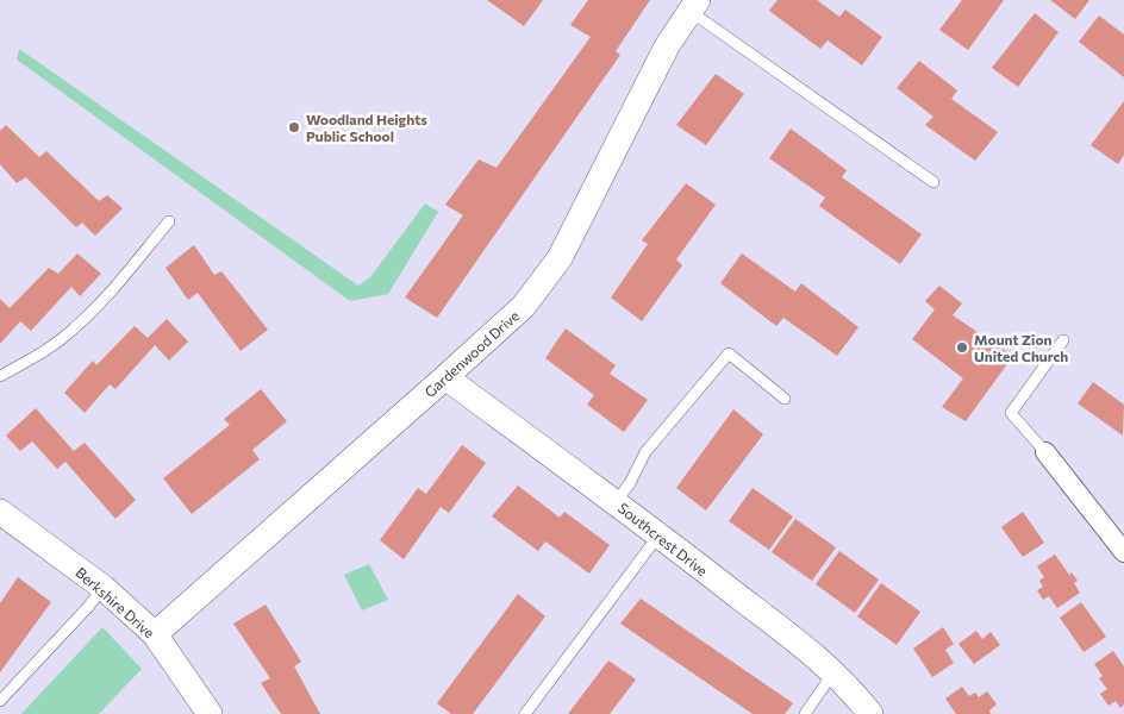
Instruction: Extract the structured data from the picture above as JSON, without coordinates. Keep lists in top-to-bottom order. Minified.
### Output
{"streets":{"street":["Gardenwood Drive","Southcrest Drive","Berkshire Drive"]},"crossings":[["Gardenwood Drive","Southcrest Drive"],["Gardenwood Drive","Berkshire Drive"]],"places":["Woodland Heights Public School","Mount Zion United Church"]}
